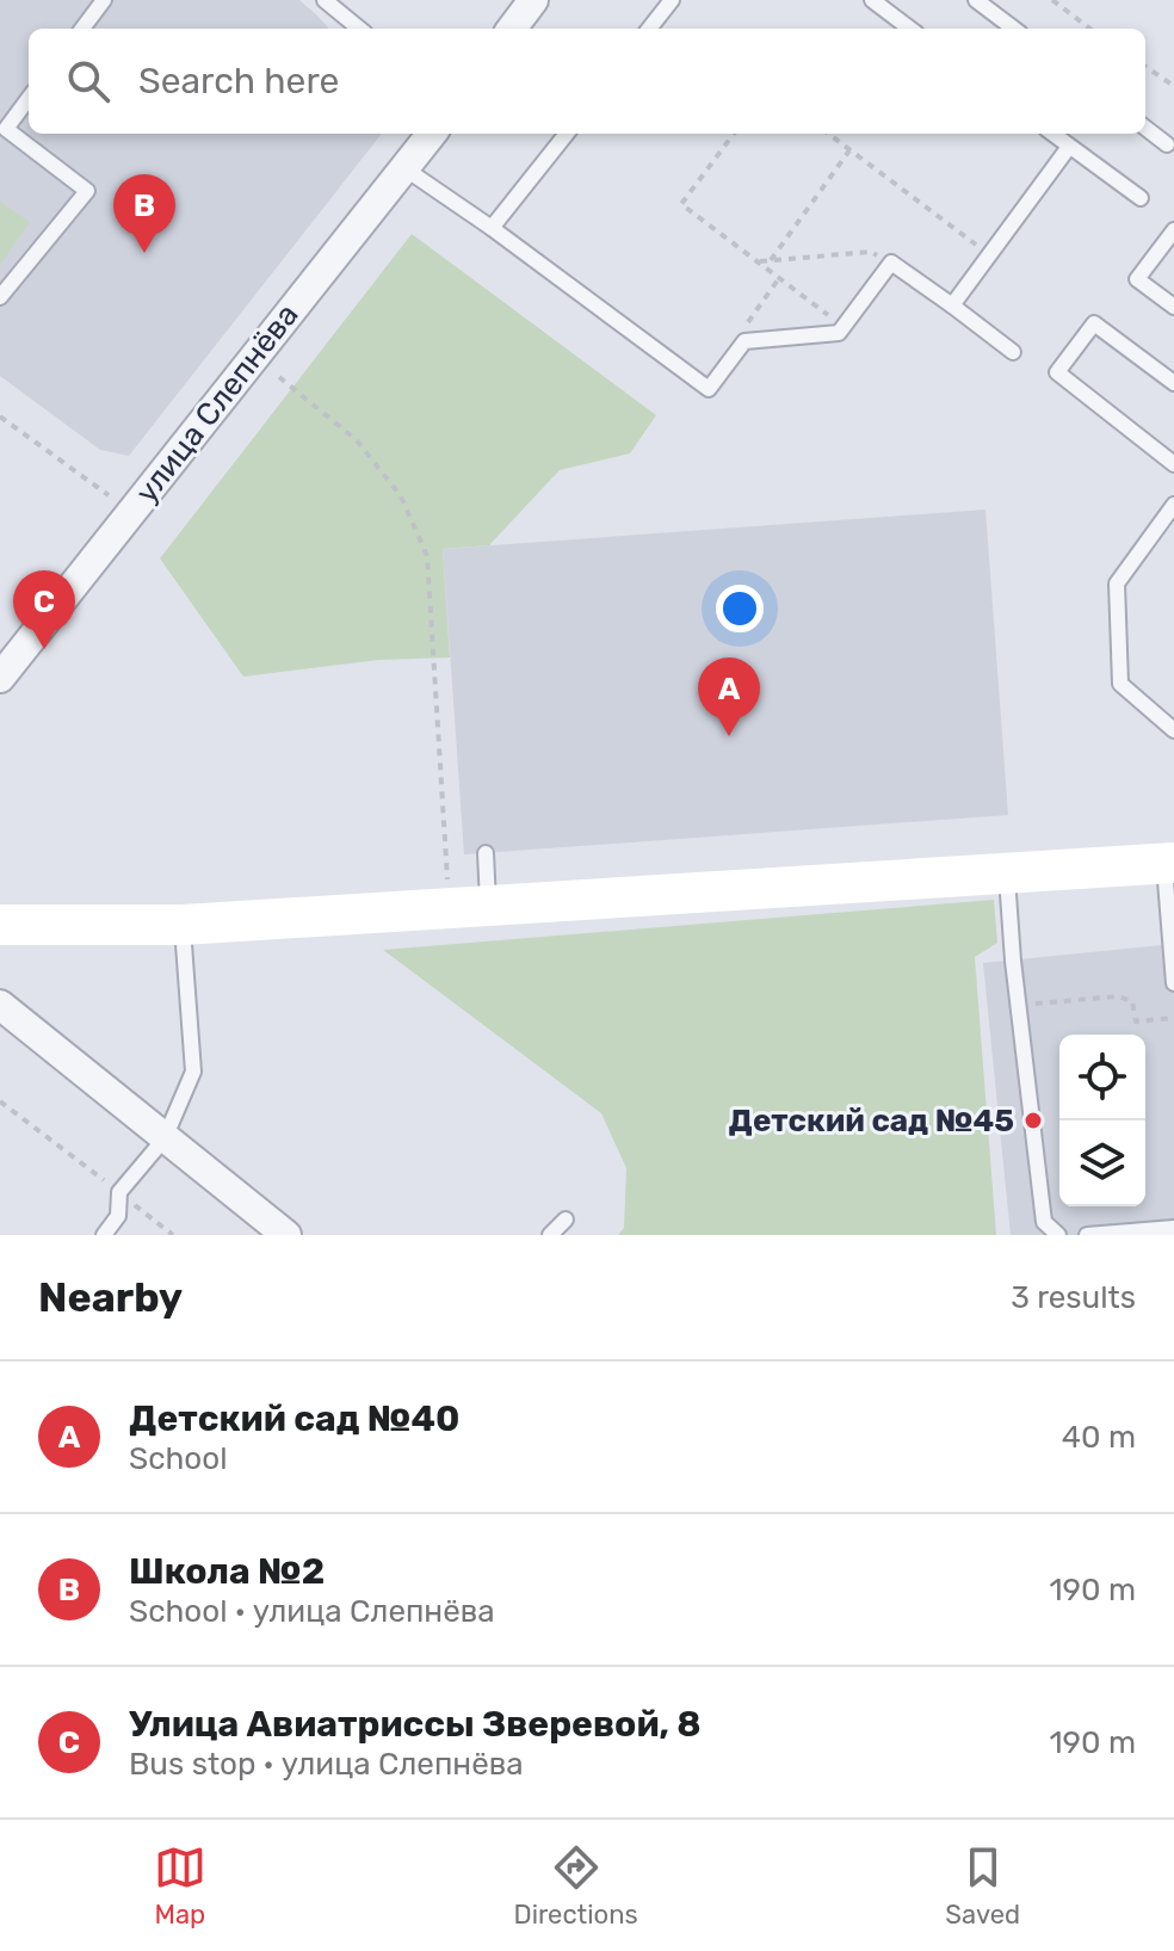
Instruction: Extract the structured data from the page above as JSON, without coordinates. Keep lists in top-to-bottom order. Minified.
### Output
{"streets":{"street":["улица Слепнёва"]},"places":["Детский сад №45"],"page":{"search":"Search here","pins":["B","C","A"],"heading":["Nearby","3 results"],"list":[{"mark":"A","name":"Детский сад №40","note":"School","value":"40 m"},{"mark":"B","name":"Школа №2","note":"School · улица Слепнёва","value":"190 m"},{"mark":"C","name":"Улица Авиатриссы Зверевой, 8","note":"Bus stop · улица Слепнёва","value":"190 m"}],"nav":["Map","Directions","Saved"]}}
